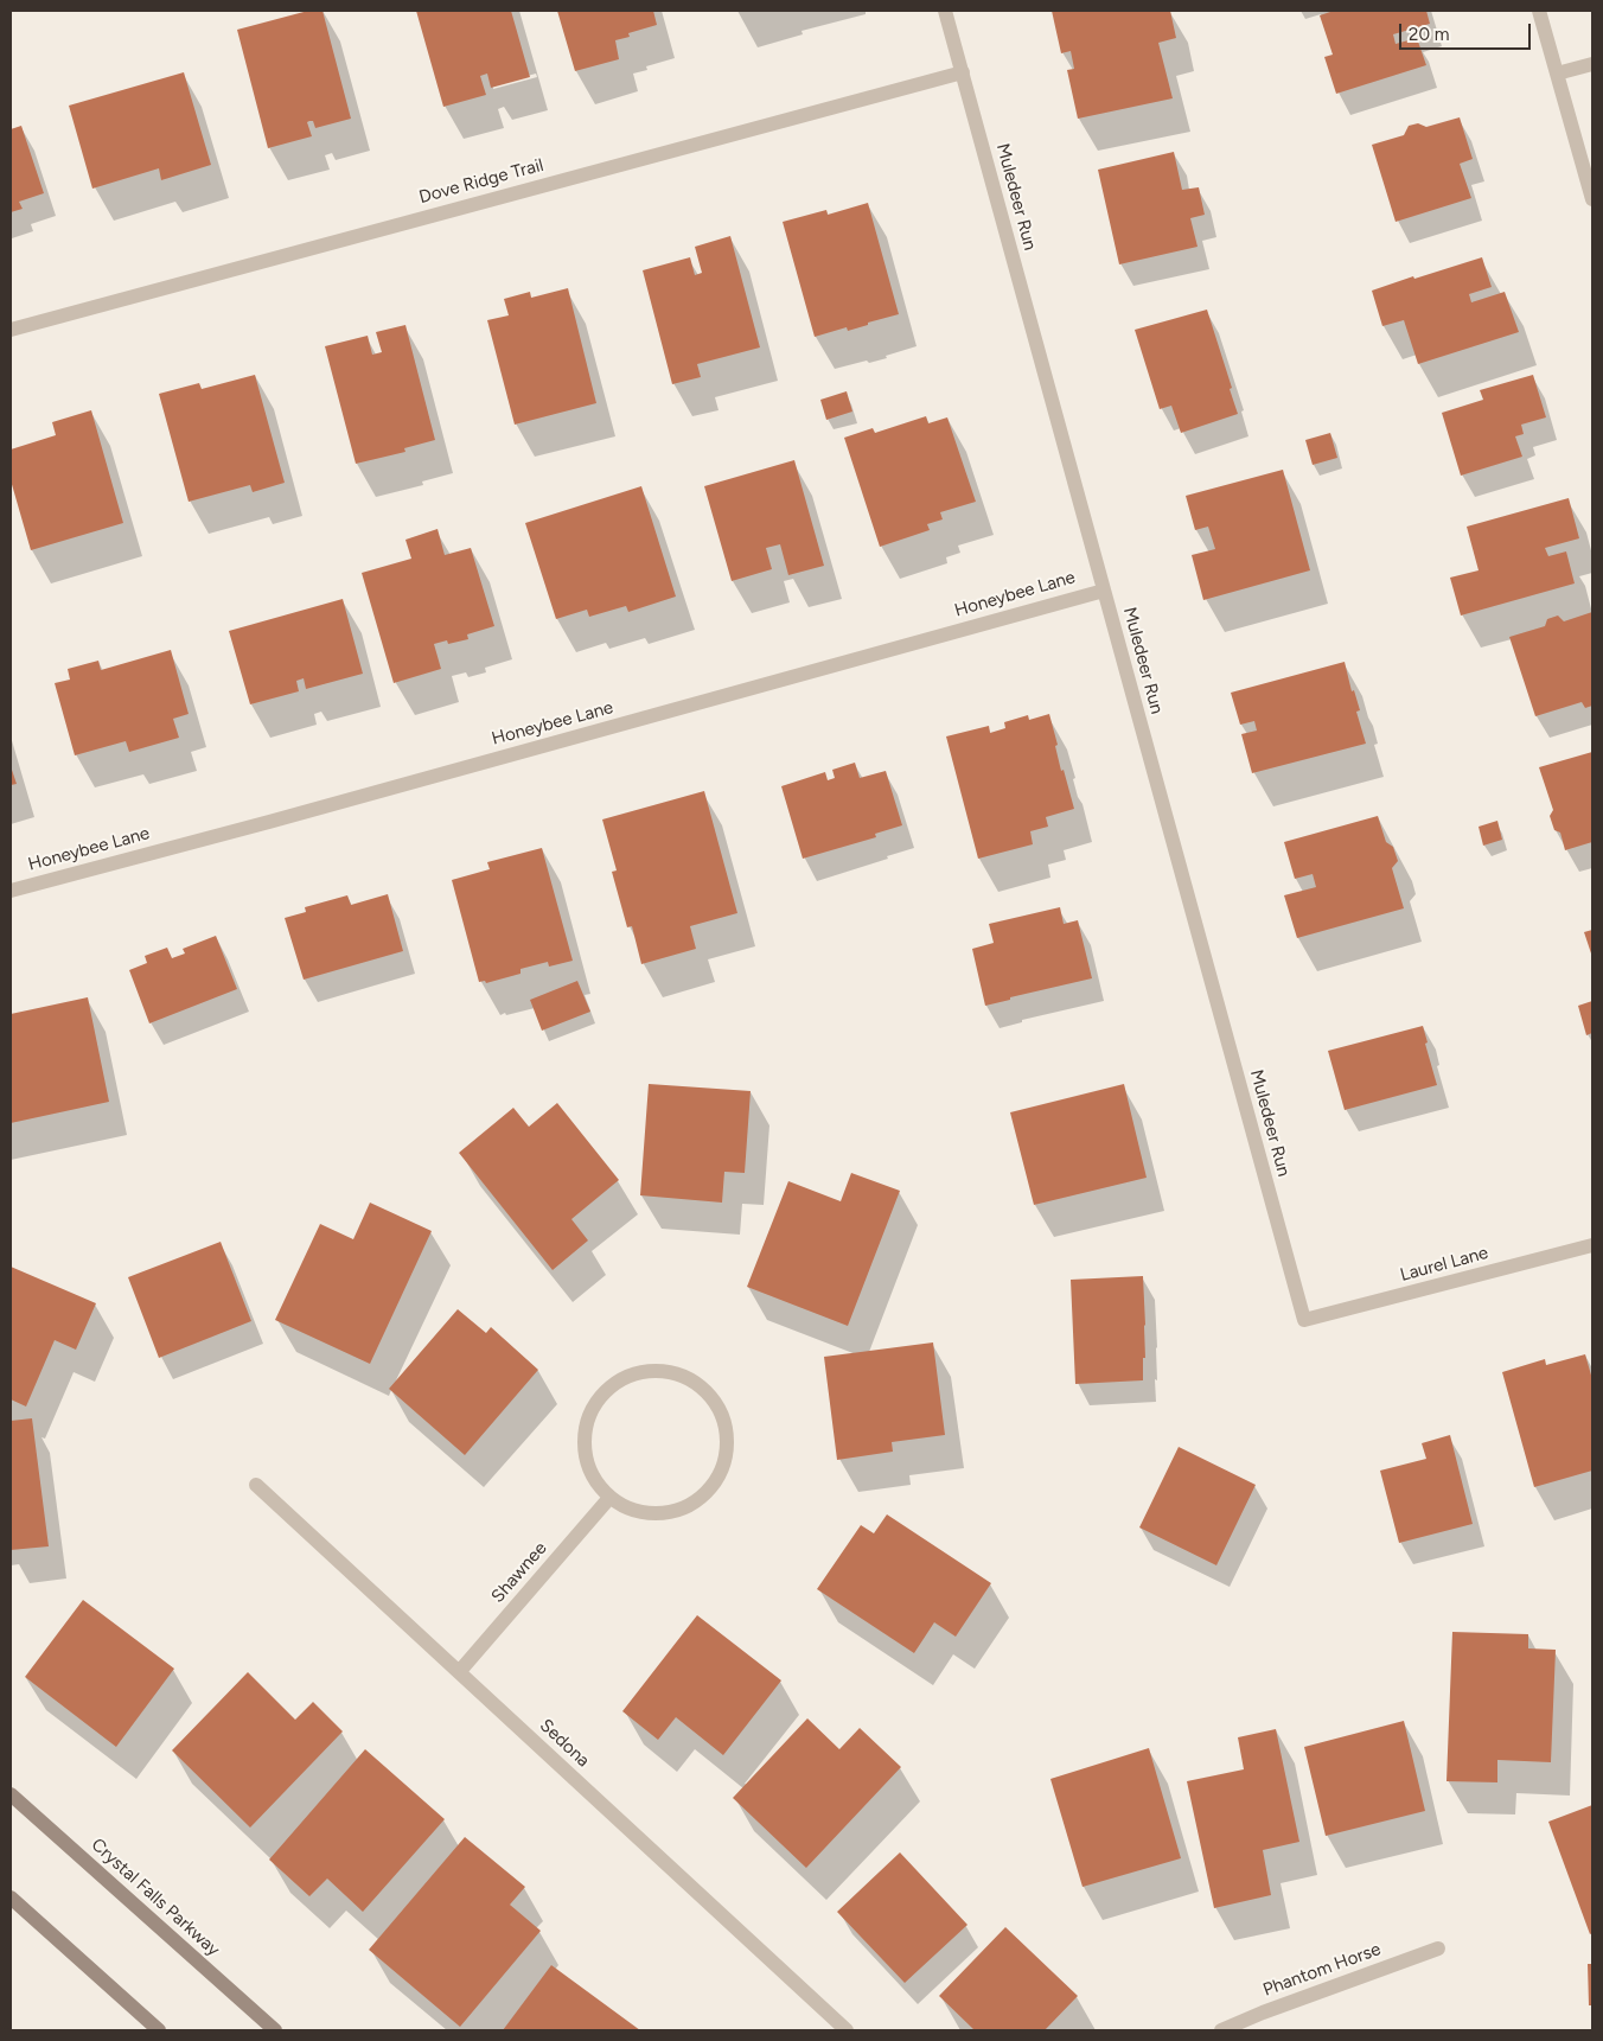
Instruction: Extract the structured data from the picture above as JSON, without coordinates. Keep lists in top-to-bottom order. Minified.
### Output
{"streets":{"main road":["Crystal Falls Parkway"],"street":["Dove Ridge Trail","Muledeer Run","Honeybee Lane","Laurel Lane","Shawnee","Sedona","Phantom Horse"]},"crossings":[["Dove Ridge Trail","Muledeer Run"],["Muledeer Run","Honeybee Lane"],["Muledeer Run","Laurel Lane"],["Shawnee","Sedona"]],"scale_bar":"20 m"}
